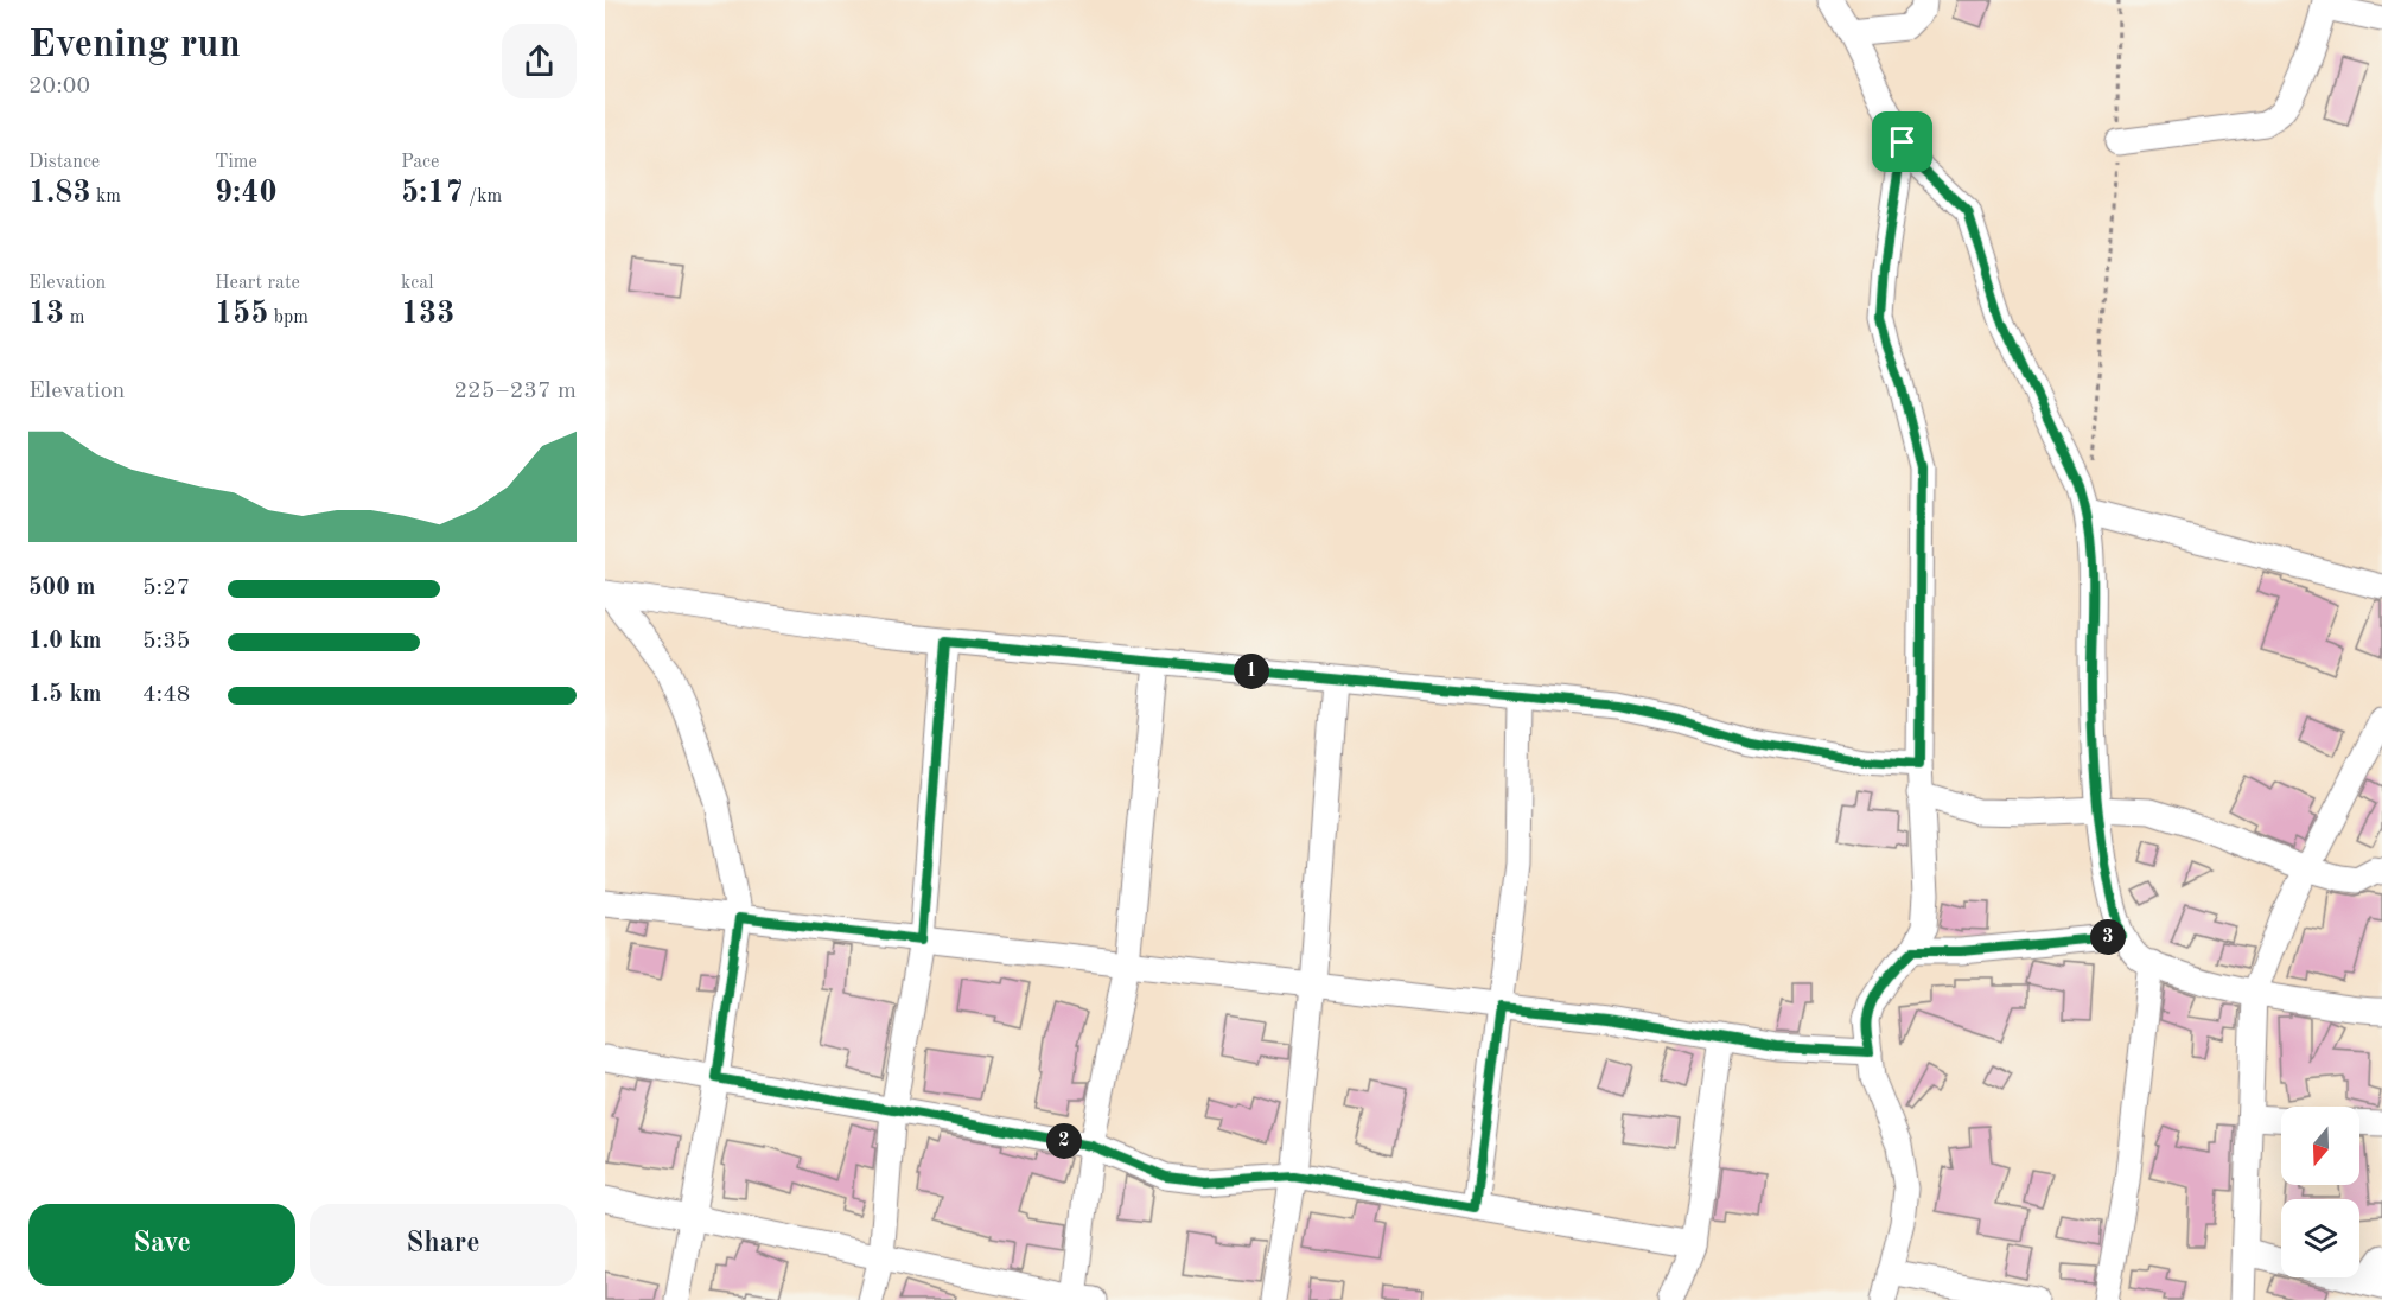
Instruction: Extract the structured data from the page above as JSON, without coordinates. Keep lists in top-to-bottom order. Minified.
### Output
{"north":"bottom","page":{"heading":["Evening run","20:00"],"stats":[["Distance","1.83 km"],["Time","9:40"],["Pace","5:17 /km"],["Elevation","13 m"],["Heart rate","155 bpm"],["kcal","133"]],"chart":["Elevation","225–237 m"],"list":[{"name":"500 m","note":"5:27"},{"name":"1.0 km","note":"5:35"},{"name":"1.5 km","note":"4:48"}],"pins":["1","3","2"],"buttons":["Save","Share"]}}
